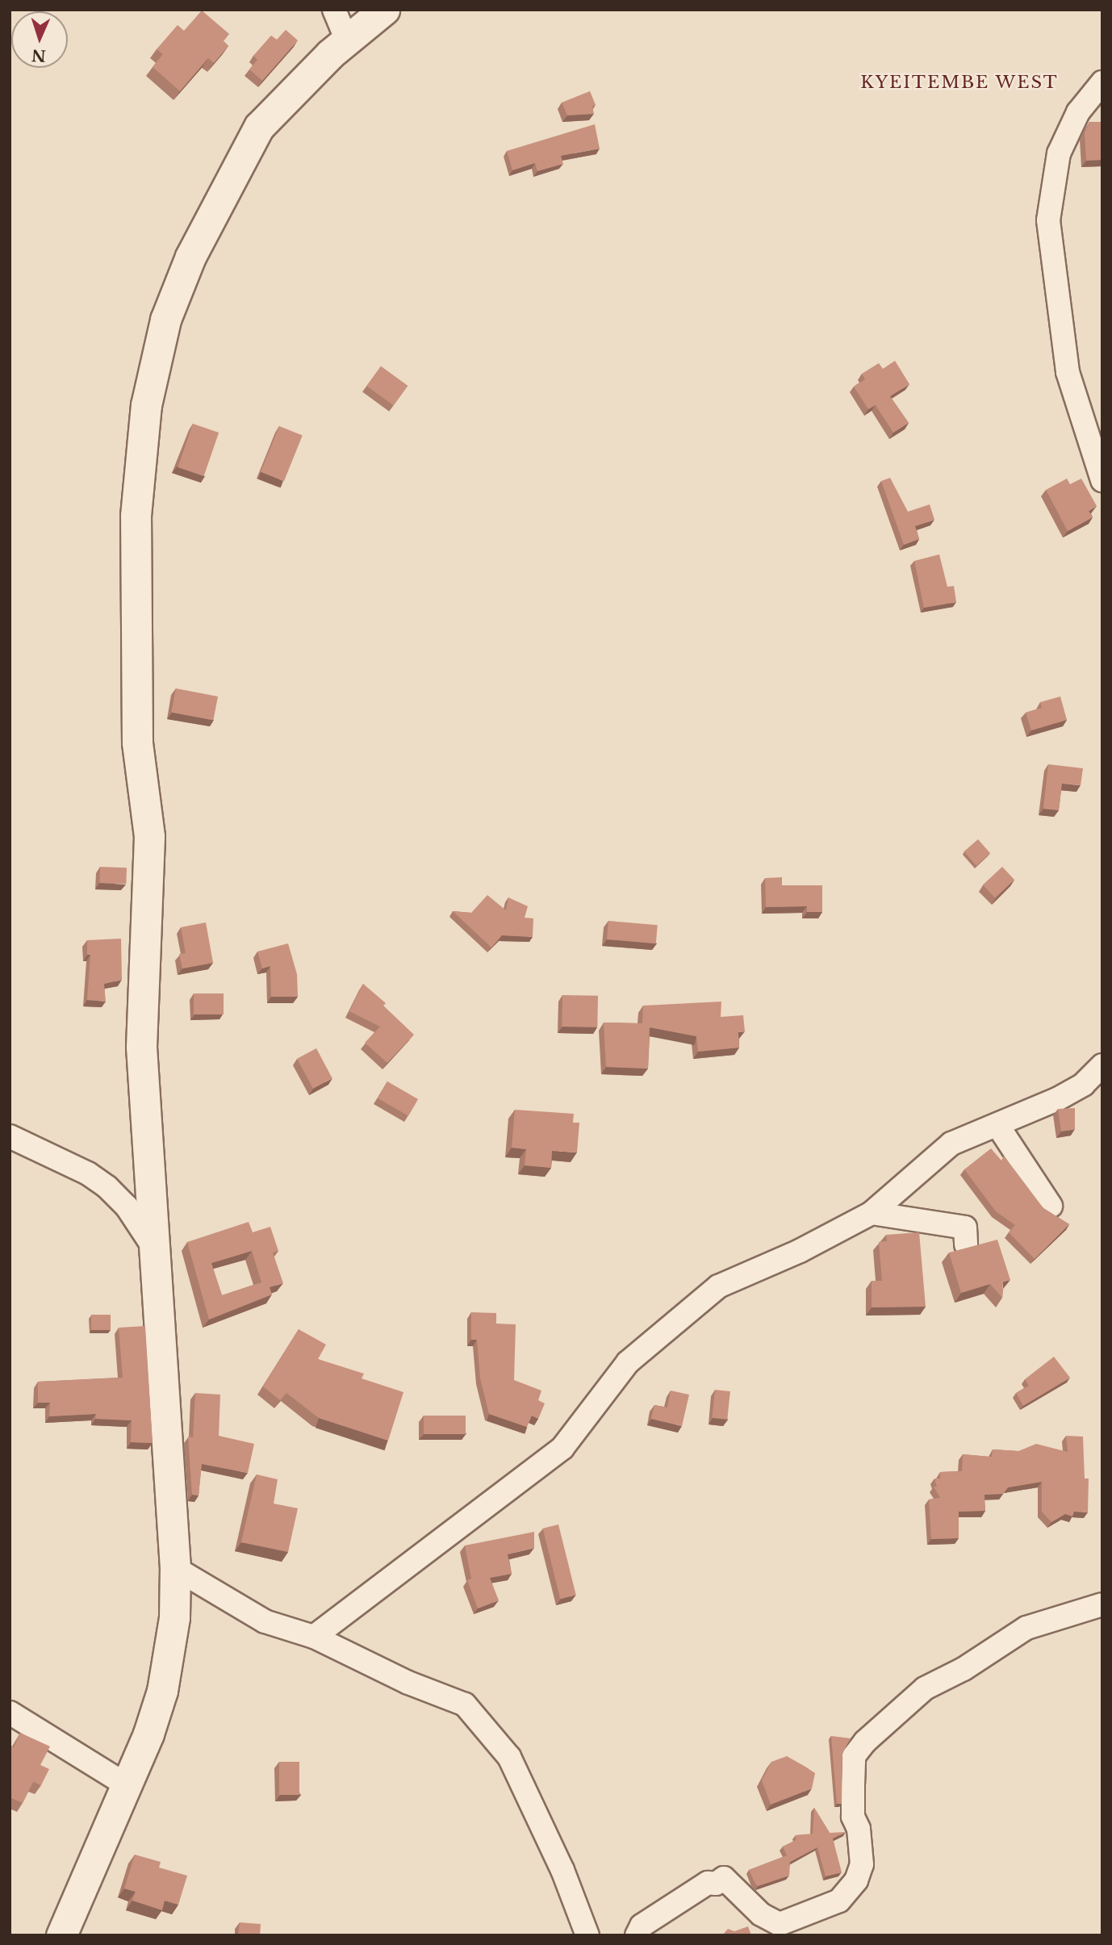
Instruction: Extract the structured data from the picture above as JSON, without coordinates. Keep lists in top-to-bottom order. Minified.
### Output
{"districts":["KYEITEMBE WEST"],"north":"bottom"}
